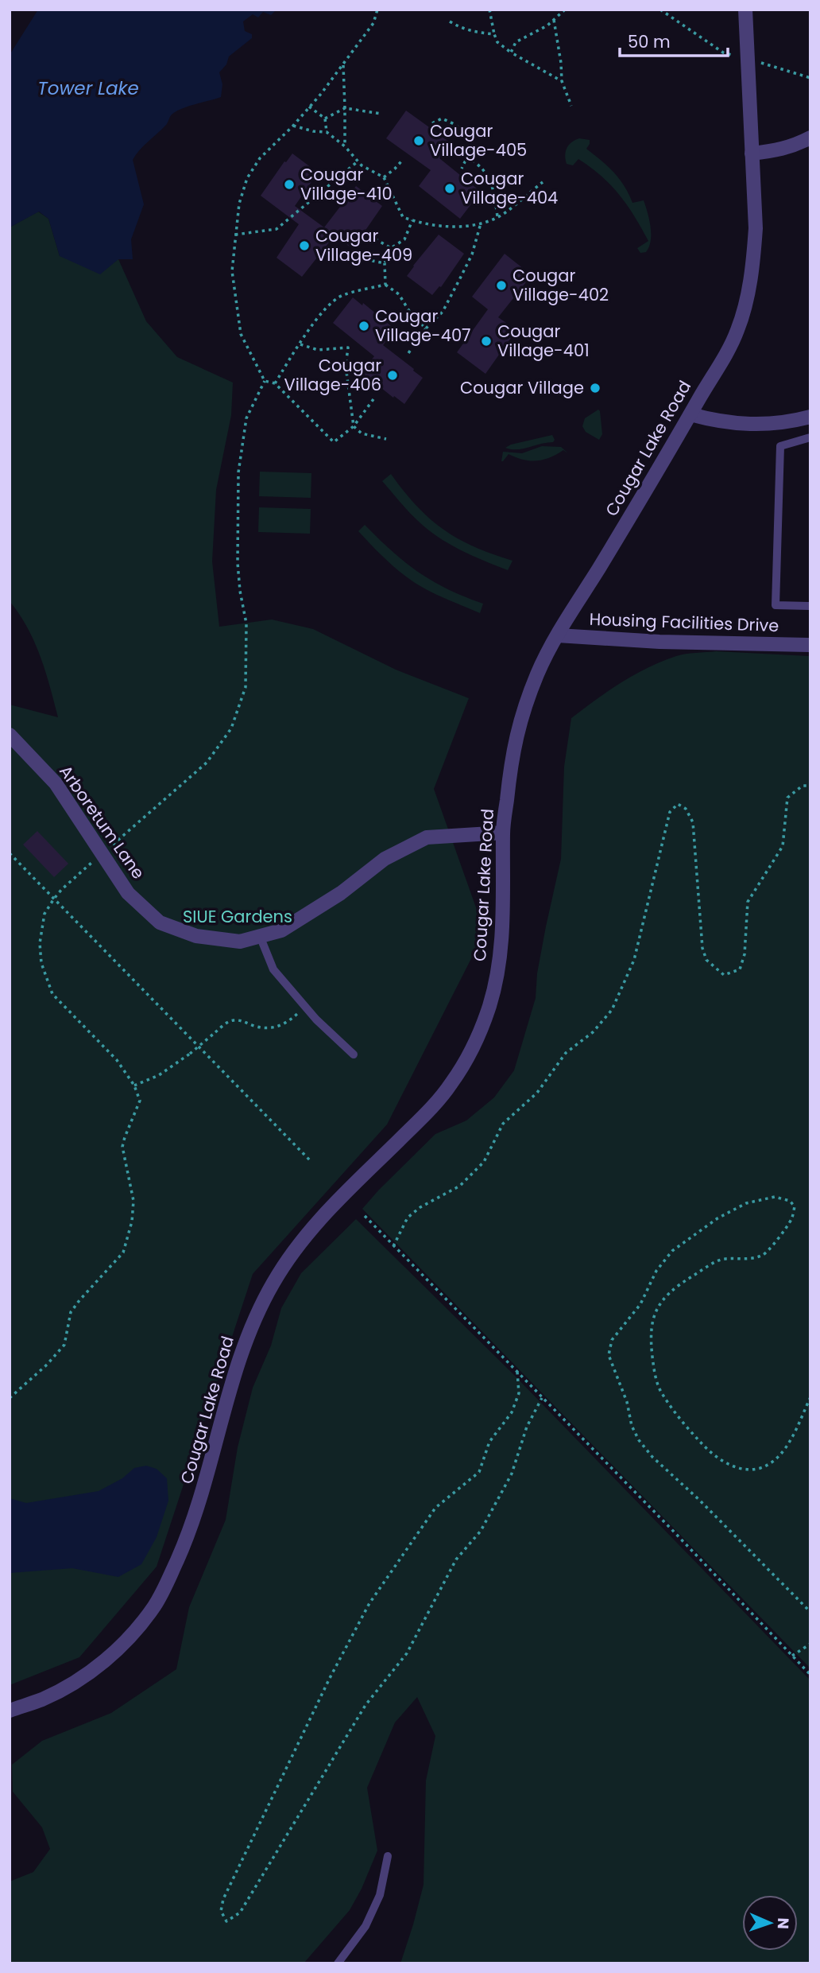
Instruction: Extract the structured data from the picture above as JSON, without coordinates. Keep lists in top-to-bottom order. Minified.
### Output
{"streets":{"street":["Cougar Lake Road","Housing Facilities Drive","Arboretum Lane"]},"crossings":[["Cougar Lake Road","Housing Facilities Drive"],["Cougar Lake Road","Arboretum Lane"]],"water":["Tower Lake"],"parks":["SIUE Gardens"],"places":["Cougar Village-405","Cougar Village-410","Cougar Village-404","Cougar Village-409","Cougar Village-402","Cougar Village-407","Cougar Village-401","Cougar Village-406","Cougar Village"],"scale_bar":"50 m","north":"right"}
